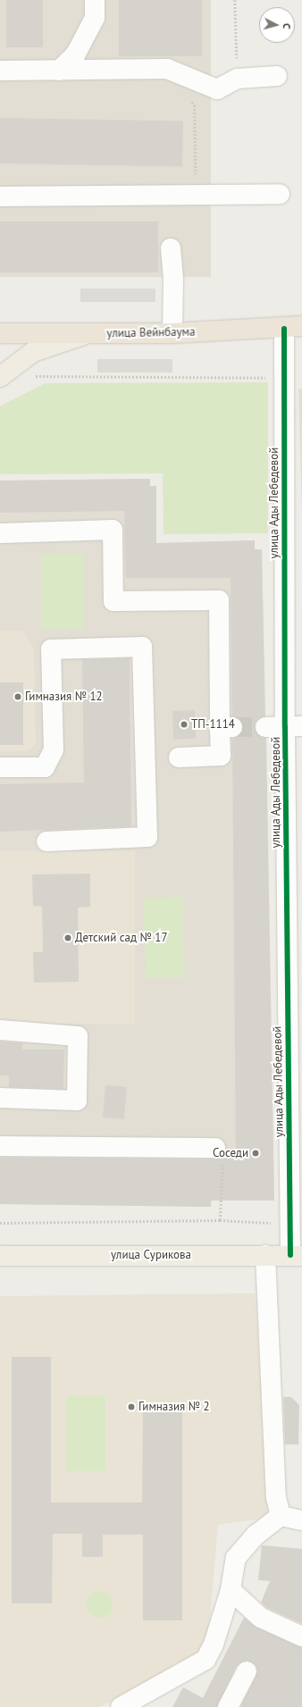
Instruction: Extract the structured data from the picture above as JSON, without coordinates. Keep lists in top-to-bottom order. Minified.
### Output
{"streets":{"highway":["улица Вейнбаума"],"main road":["улица Сурикова"],"street":["улица Ады Лебедевой"]},"crossings":[["улица Вейнбаума","улица Ады Лебедевой"],["улица Ады Лебедевой","улица Сурикова"]],"places":["Гимназия № 12","ТП-1114","Детский сад № 17","Соседи","Гимназия № 2"],"north":"right"}
